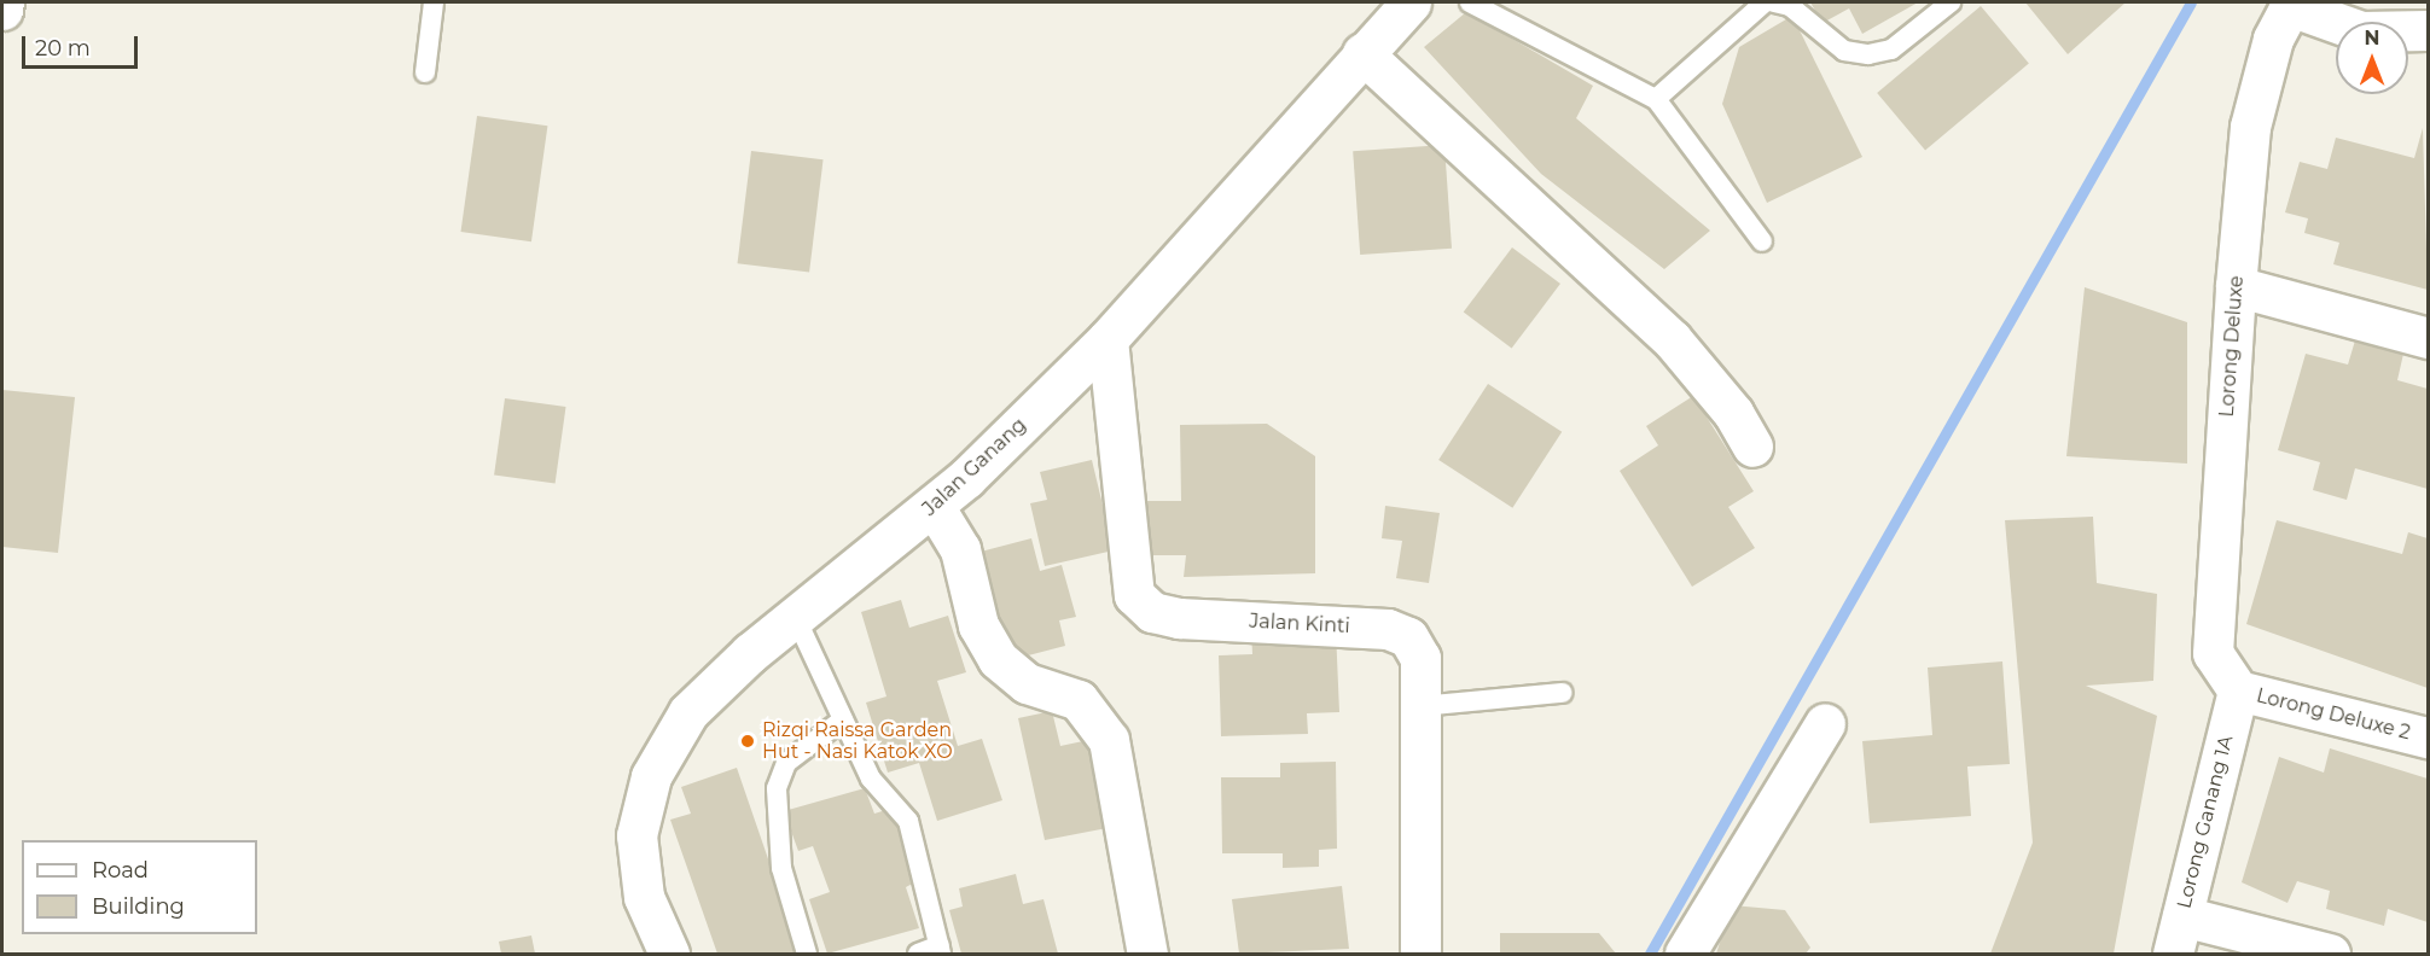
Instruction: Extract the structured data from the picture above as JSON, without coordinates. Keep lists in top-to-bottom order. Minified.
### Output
{"streets":{"street":["Lorong Deluxe","Jalan Ganang","Jalan Kinti","Lorong Deluxe 2","Lorong Ganang 1A"]},"crossings":[["Lorong Deluxe","Lorong Deluxe 2"],["Lorong Deluxe","Lorong Ganang 1A"],["Jalan Ganang","Jalan Kinti"],["Lorong Deluxe 2","Lorong Ganang 1A"]],"places":["Rizqi Raissa Garden Hut - Nasi Katok XO"],"legend":["Road","Building"],"scale_bar":"20 m","north":"top"}
